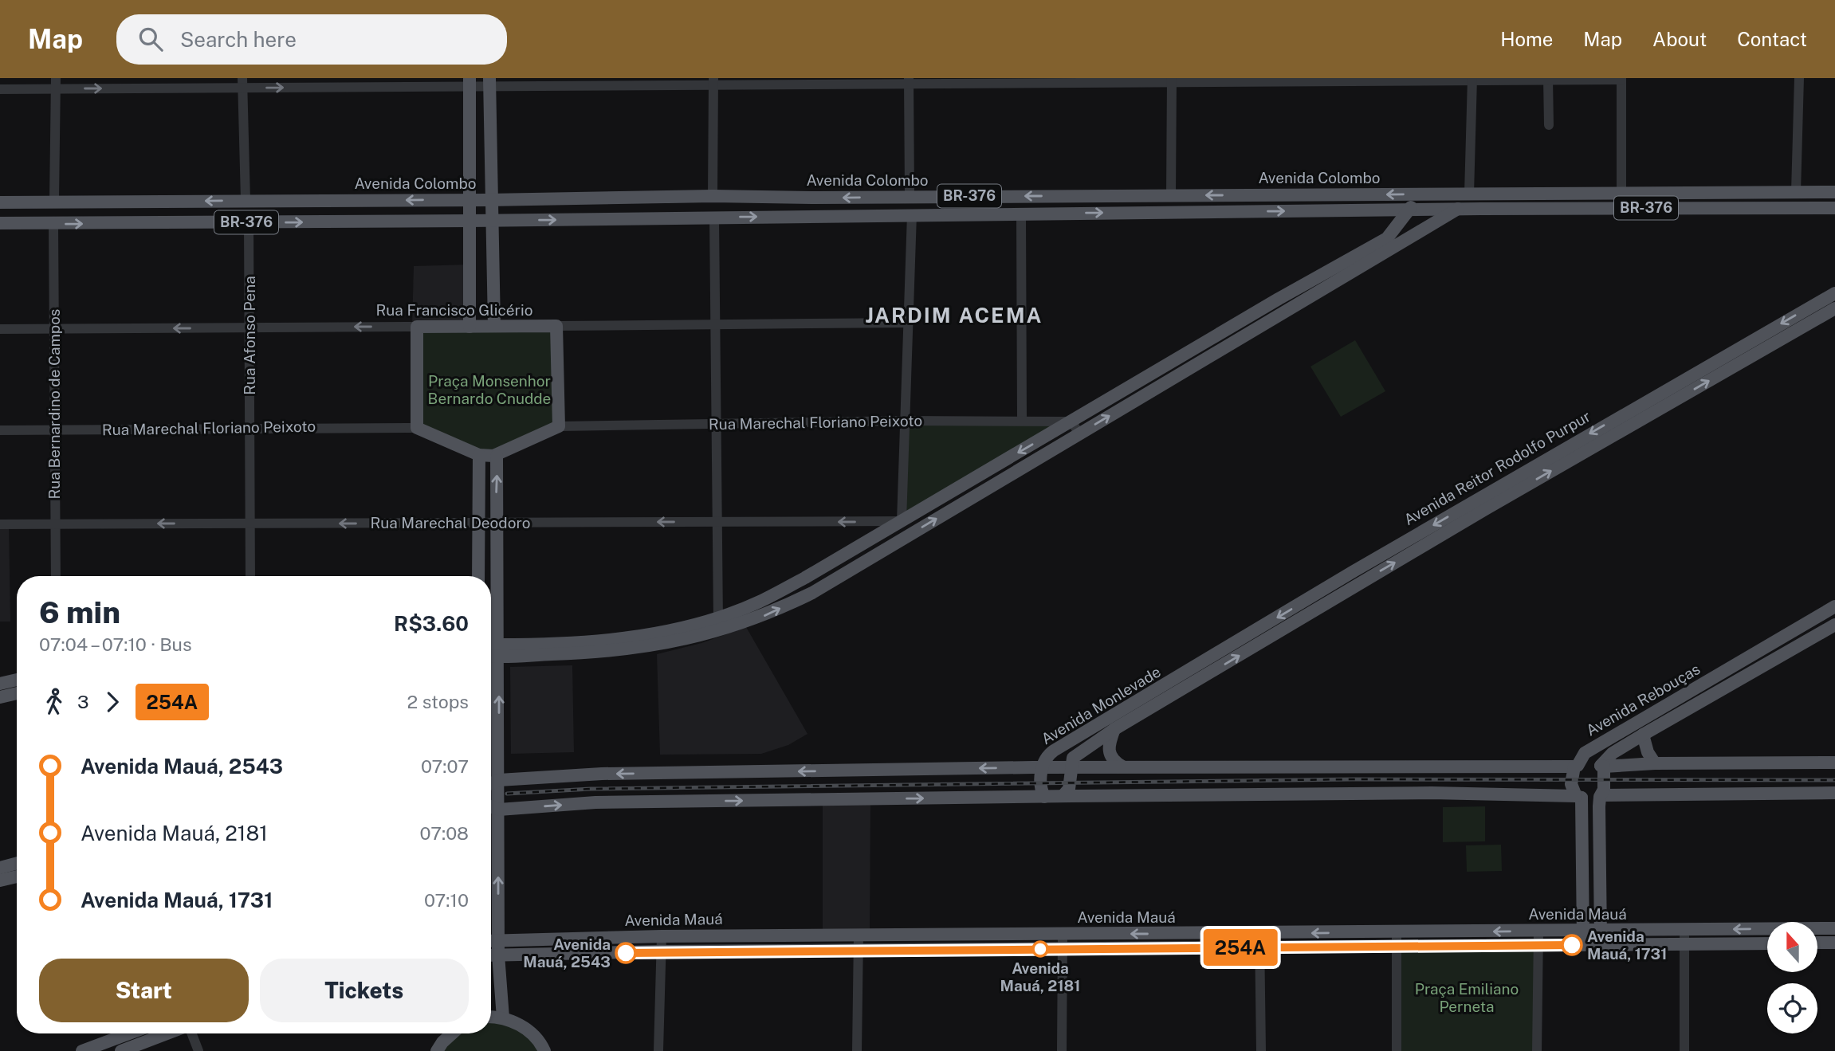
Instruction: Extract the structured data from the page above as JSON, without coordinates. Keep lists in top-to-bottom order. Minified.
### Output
{"streets":{"main road":["Avenida Colombo","BR-376","Rua Francisco Glicério","Avenida Reitor Rodolfo Purpur","Avenida Rebouças","Avenida Monlevade","Avenida Mauá"],"street":["Rua Afonso Pena","Rua Bernardino de Campos","Rua Marechal Floriano Peixoto","Rua Marechal Deodoro"]},"crossings":[["BR-376","Rua Afonso Pena"],["BR-376","Rua Bernardino de Campos"],["Rua Francisco Glicério","Rua Afonso Pena"],["Rua Francisco Glicério","Rua Bernardino de Campos"],["Rua Afonso Pena","Rua Marechal Floriano Peixoto"],["Rua Afonso Pena","Rua Marechal Deodoro"],["Rua Bernardino de Campos","Rua Marechal Floriano Peixoto"],["Rua Bernardino de Campos","Rua Marechal Deodoro"],["Avenida Reitor Rodolfo Purpur","Avenida Monlevade"]],"one_way":["Rua Francisco Glicério","Rua Marechal Deodoro"],"districts":["JARDIM ACEMA"],"parks":["Praça Monsenhor Bernardo Cnudde","Praça Emiliano Perneta"],"places":["Avenida Mauá, 1731","Avenida Mauá, 2181","Avenida Mauá, 2543"],"lines":["bus line 254A"],"north":"top","page":{"header":"Map","search":"Search here","nav":["Home","Map","About","Contact"],"on_map":"254A","heading":["6 min","07:04 – 07:10 · Bus","R$3.60"],"legs":["3","254A","2 stops"],"list":[{"name":"Avenida Mauá, 2543","value":"07:07"},{"name":"Avenida Mauá, 2181","value":"07:08"},{"name":"Avenida Mauá, 1731","value":"07:10"}],"buttons":["Start","Tickets"]}}
